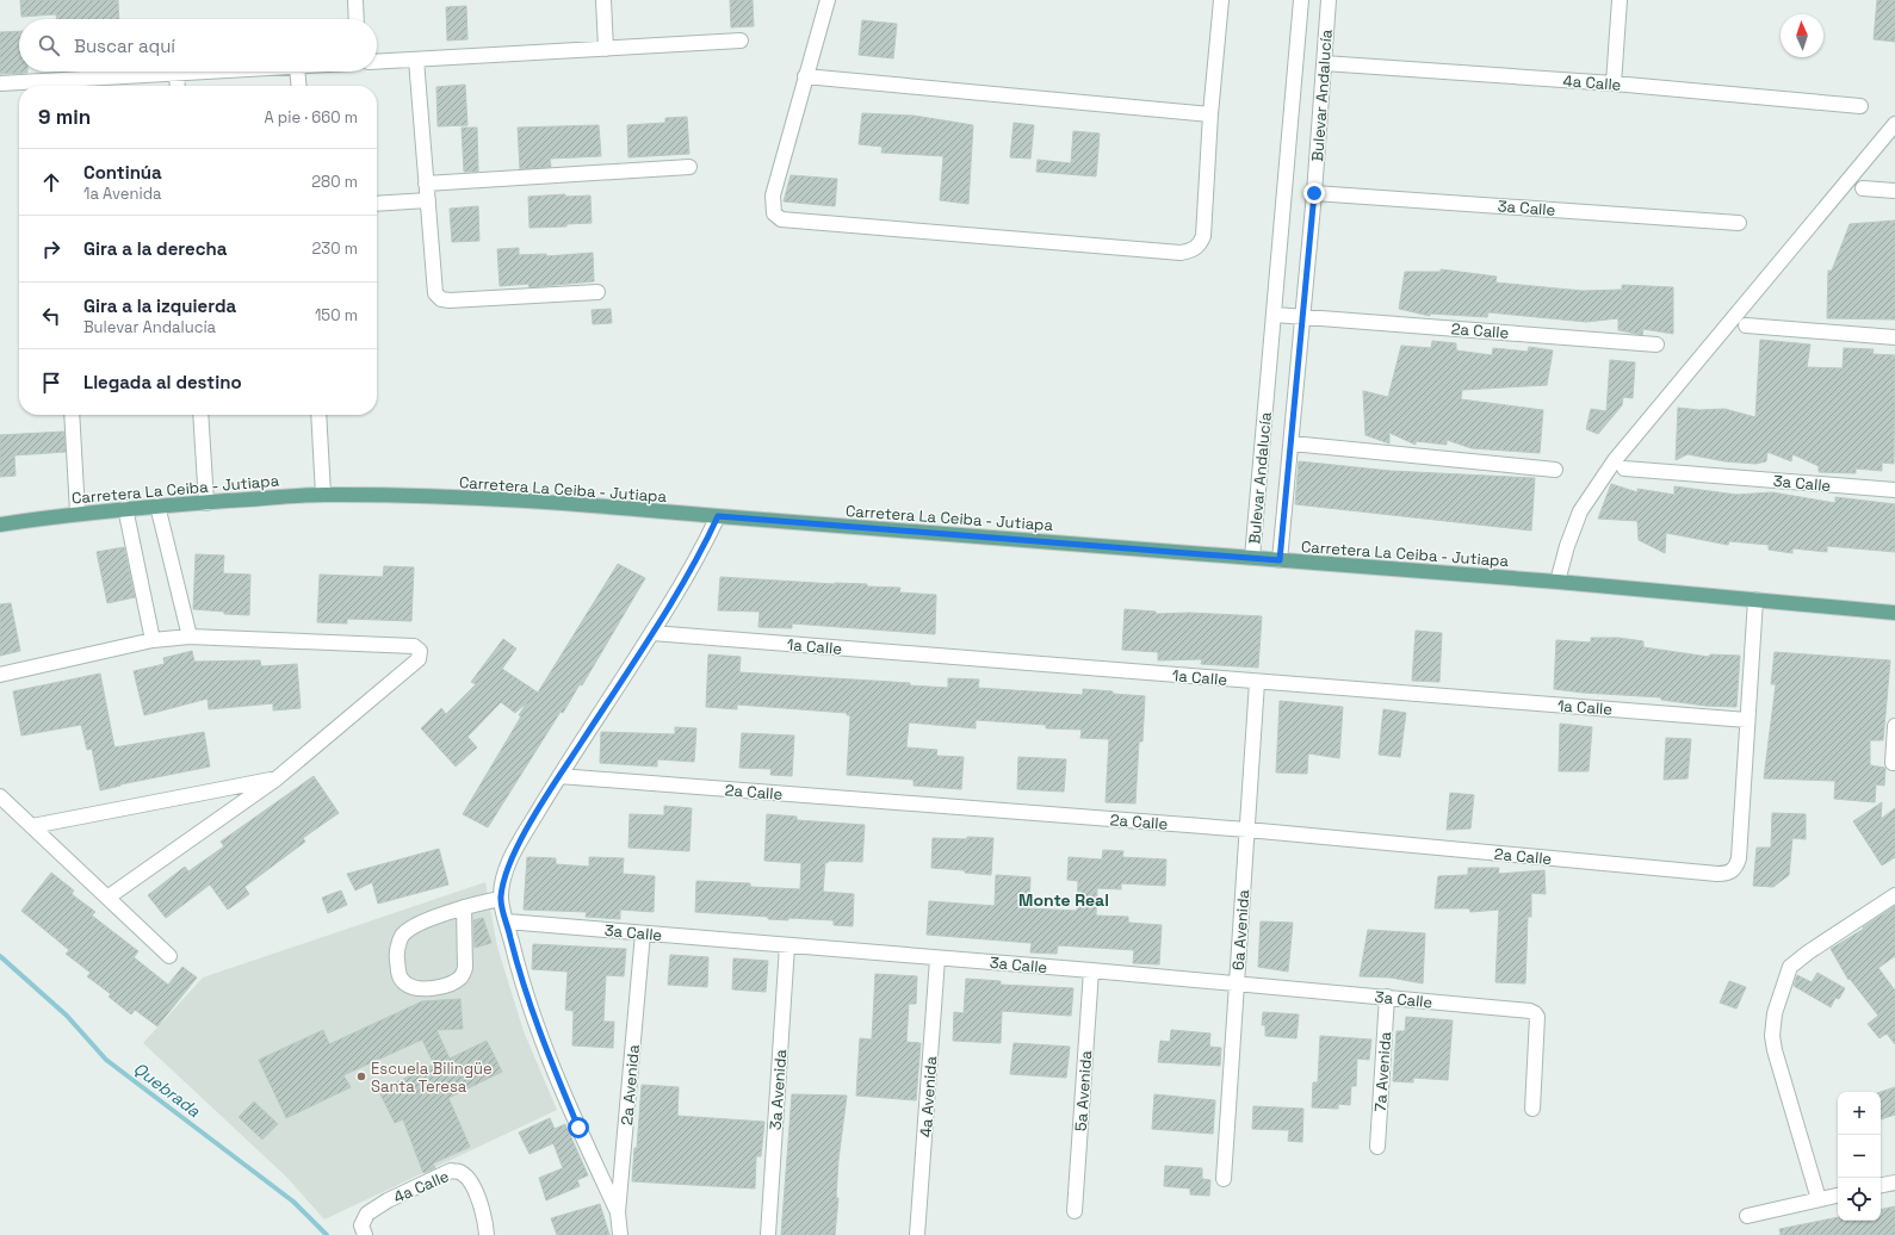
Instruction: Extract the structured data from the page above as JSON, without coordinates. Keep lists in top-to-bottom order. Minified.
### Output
{"streets":{"main road":["Carretera La Ceiba - Jutiapa"],"street":["4a Calle","Bulevar Andalucía","3a Calle","2a Calle","1a Calle","6a Avenida","7a Avenida","2a Avenida","3a Avenida","5a Avenida","4a Avenida"]},"crossings":[["4a Calle","Bulevar Andalucía"],["Bulevar Andalucía","3a Calle"],["Bulevar Andalucía","2a Calle"],["Bulevar Andalucía","Carretera La Ceiba - Jutiapa"],["3a Calle","6a Avenida"],["3a Calle","7a Avenida"],["3a Calle","2a Avenida"],["3a Calle","3a Avenida"],["3a Calle","5a Avenida"],["3a Calle","4a Avenida"],["2a Calle","1a Calle"],["2a Calle","6a Avenida"],["1a Calle","6a Avenida"]],"districts":["Monte Real"],"water":["Quebrada"],"places":["Escuela Bilingüe Santa Teresa"],"north":"top","page":{"search":"Buscar aquí","heading":["9 min","A pie · 660 m"],"list":[["Continúa","1a Avenida","280 m"],["Gira a la derecha","230 m"],["Gira a la izquierda","Bulevar Andalucía","150 m"],"Llegada al destino"],"map_buttons":["+","−"]}}
